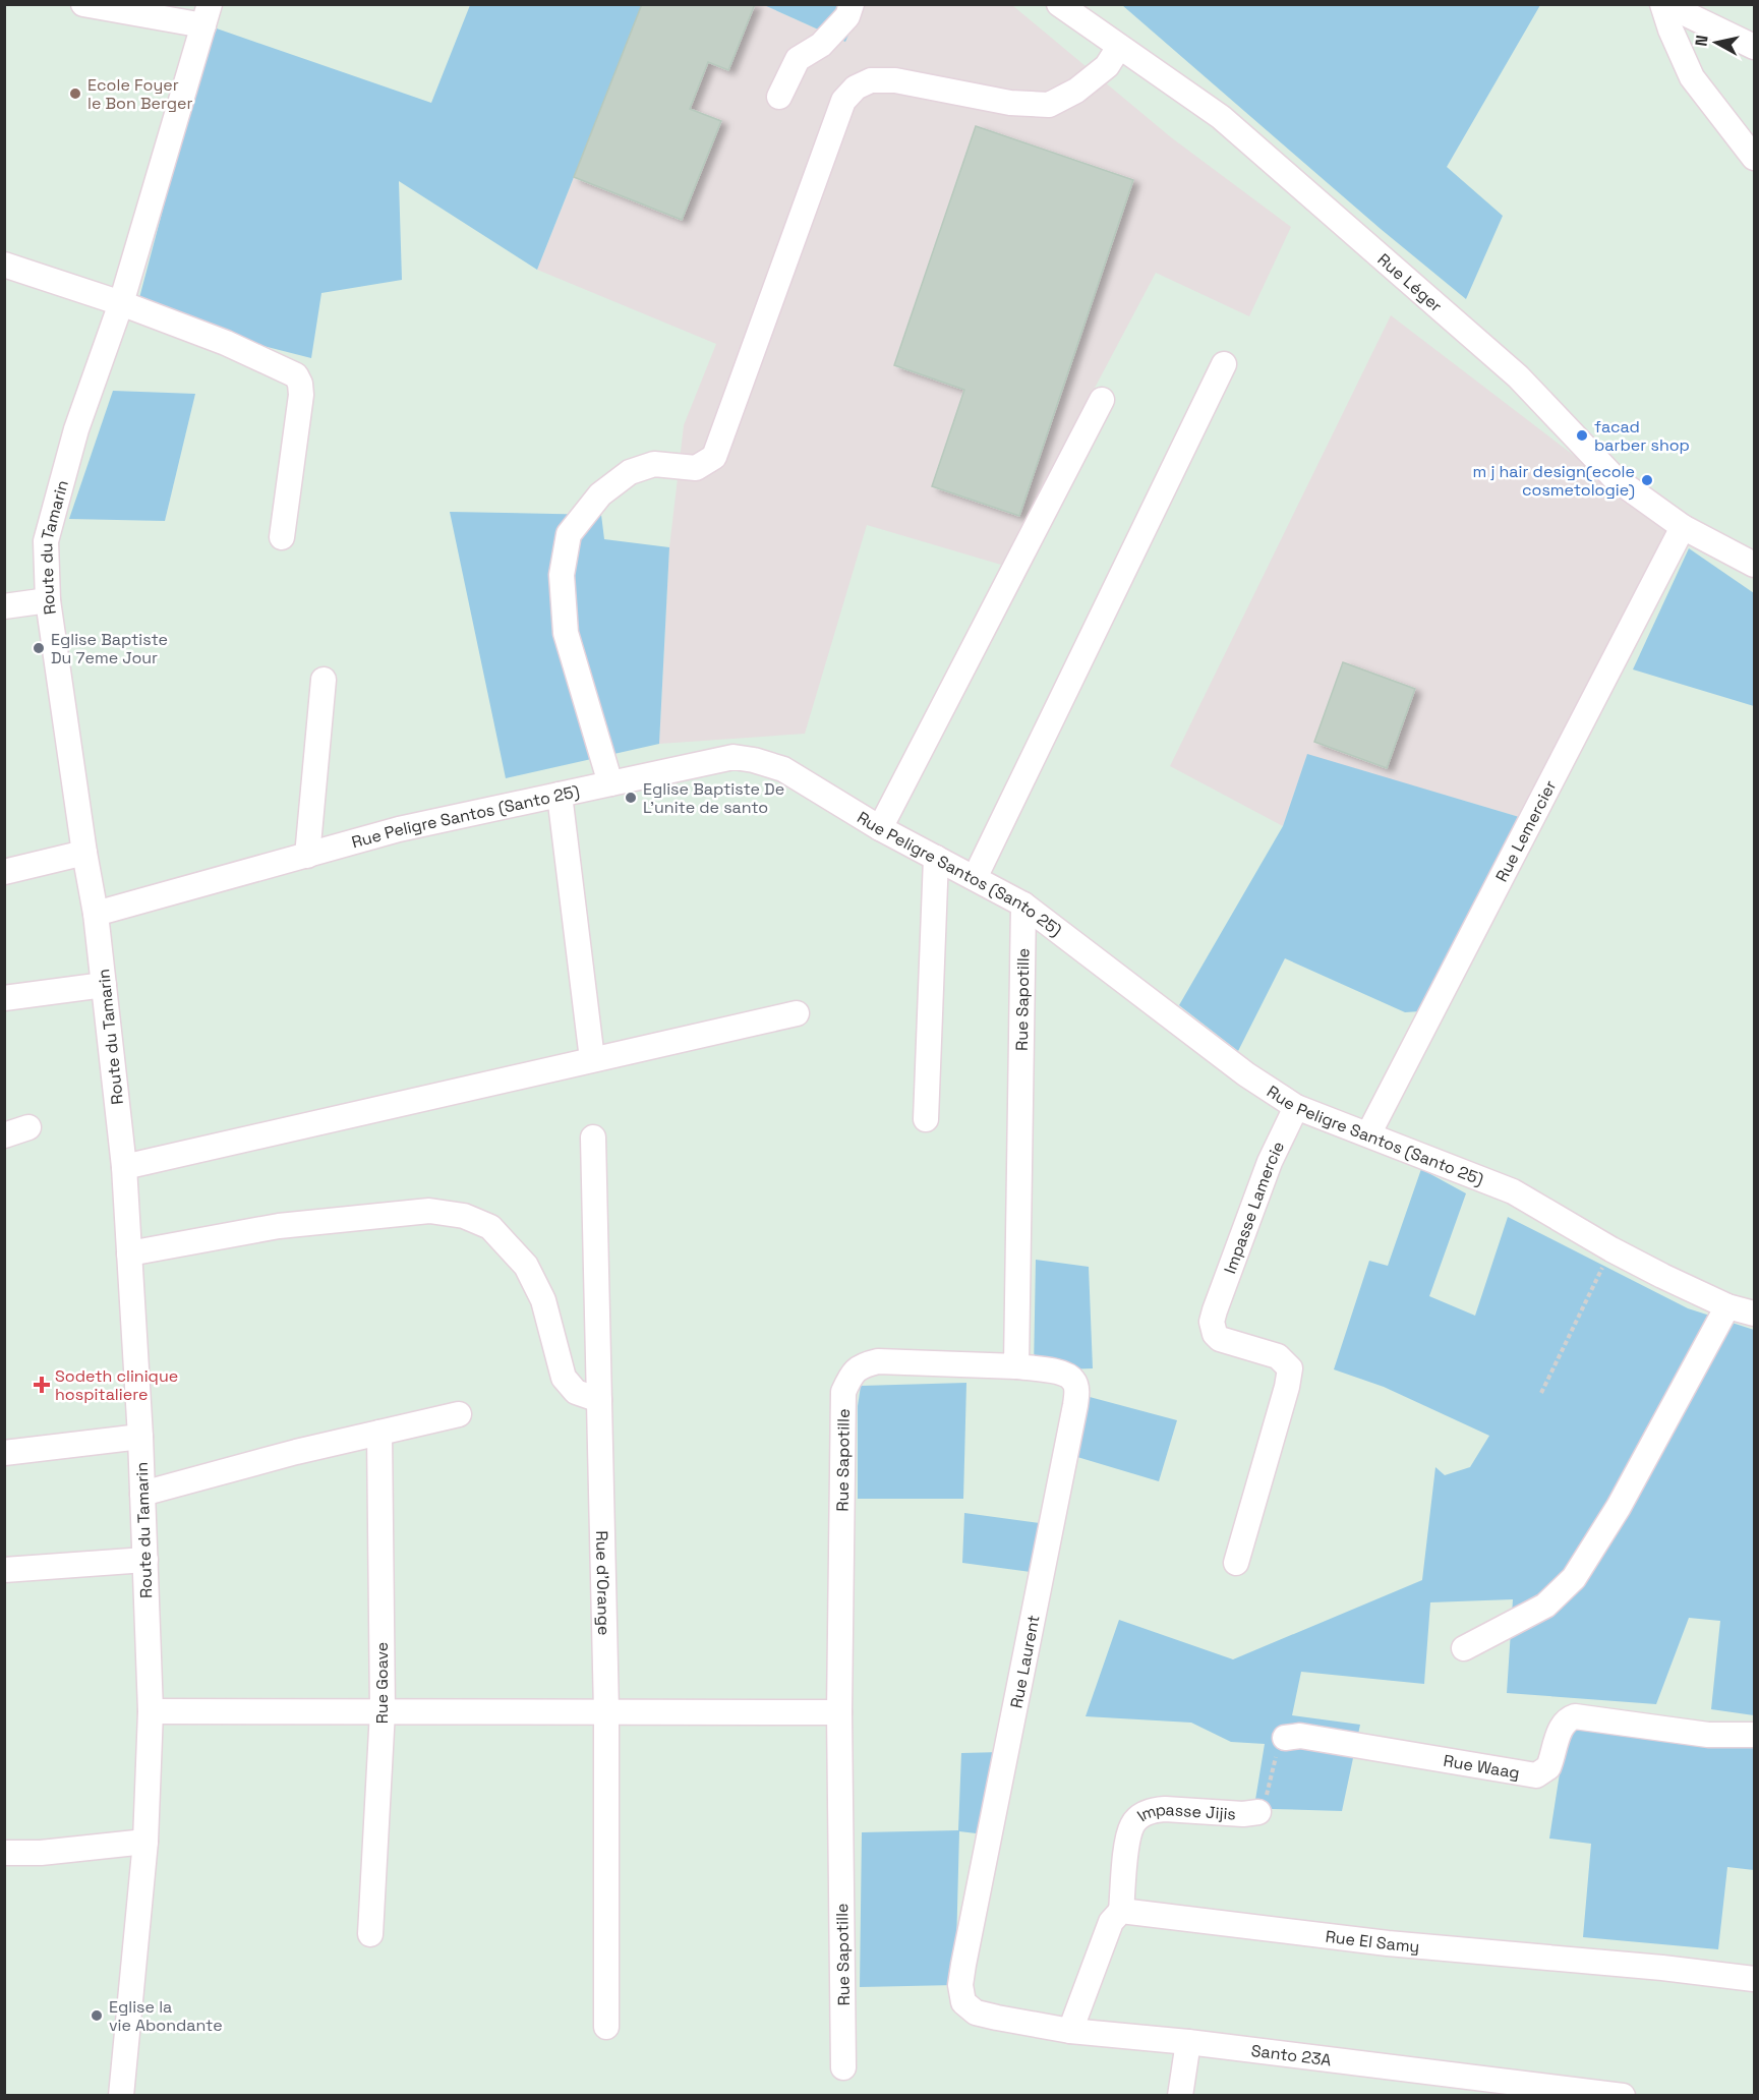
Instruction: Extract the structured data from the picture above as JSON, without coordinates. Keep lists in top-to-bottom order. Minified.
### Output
{"streets":{"street":["Rue Léger","Route du Tamarin","Rue Peligre Santos (Santo 25)","Rue Lemercier","Rue Sapotille","Impasse Lamercie","Rue d'Orange","Rue Laurent","Rue Goave","Rue Waag","Impasse Jijis","Rue El Samy","Santo 23A"]},"crossings":[["Rue Léger","Rue Lemercier"],["Route du Tamarin","Rue Peligre Santos (Santo 25)"],["Rue Peligre Santos (Santo 25)","Rue Lemercier"],["Rue Peligre Santos (Santo 25)","Rue Sapotille"],["Rue Peligre Santos (Santo 25)","Impasse Lamercie"],["Rue Sapotille","Rue Laurent"],["Rue Laurent","Santo 23A"],["Impasse Jijis","Rue El Samy"]],"places":{"other":["Ecole Foyer le Bon Berger","facad barber shop","m j hair design(ecole cosmetologie)","Eglise Baptiste Du 7eme Jour","Eglise Baptiste De L'unite de santo","Eglise la vie Abondante"],"health":["Sodeth clinique hospitaliere"]},"north":"left"}
